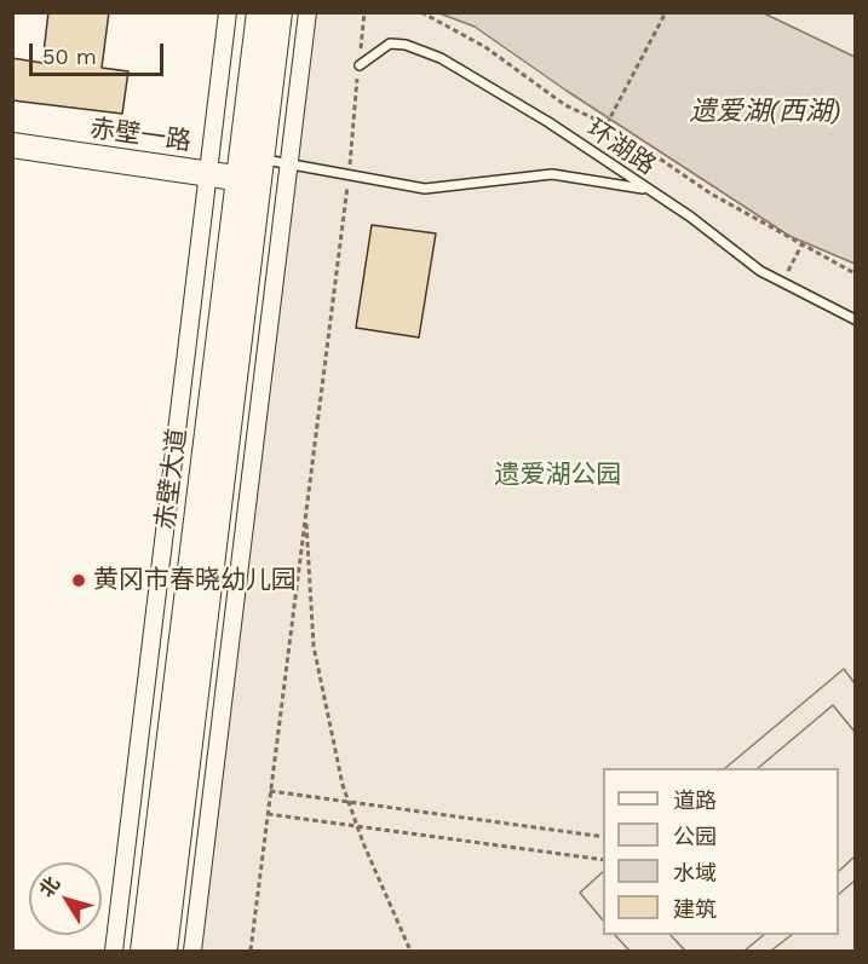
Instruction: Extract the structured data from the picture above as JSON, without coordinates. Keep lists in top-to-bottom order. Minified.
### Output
{"streets":{"main road":["赤壁一路","赤壁大道"],"lane":["环湖路"]},"crossings":[["赤壁一路","赤壁大道"]],"water":["遗爱湖(西湖)"],"parks":["遗爱湖公园"],"places":["黄冈市春晓幼儿园"],"legend":["道路","公园","水域","建筑"],"scale_bar":"50 m","north":"top left"}
